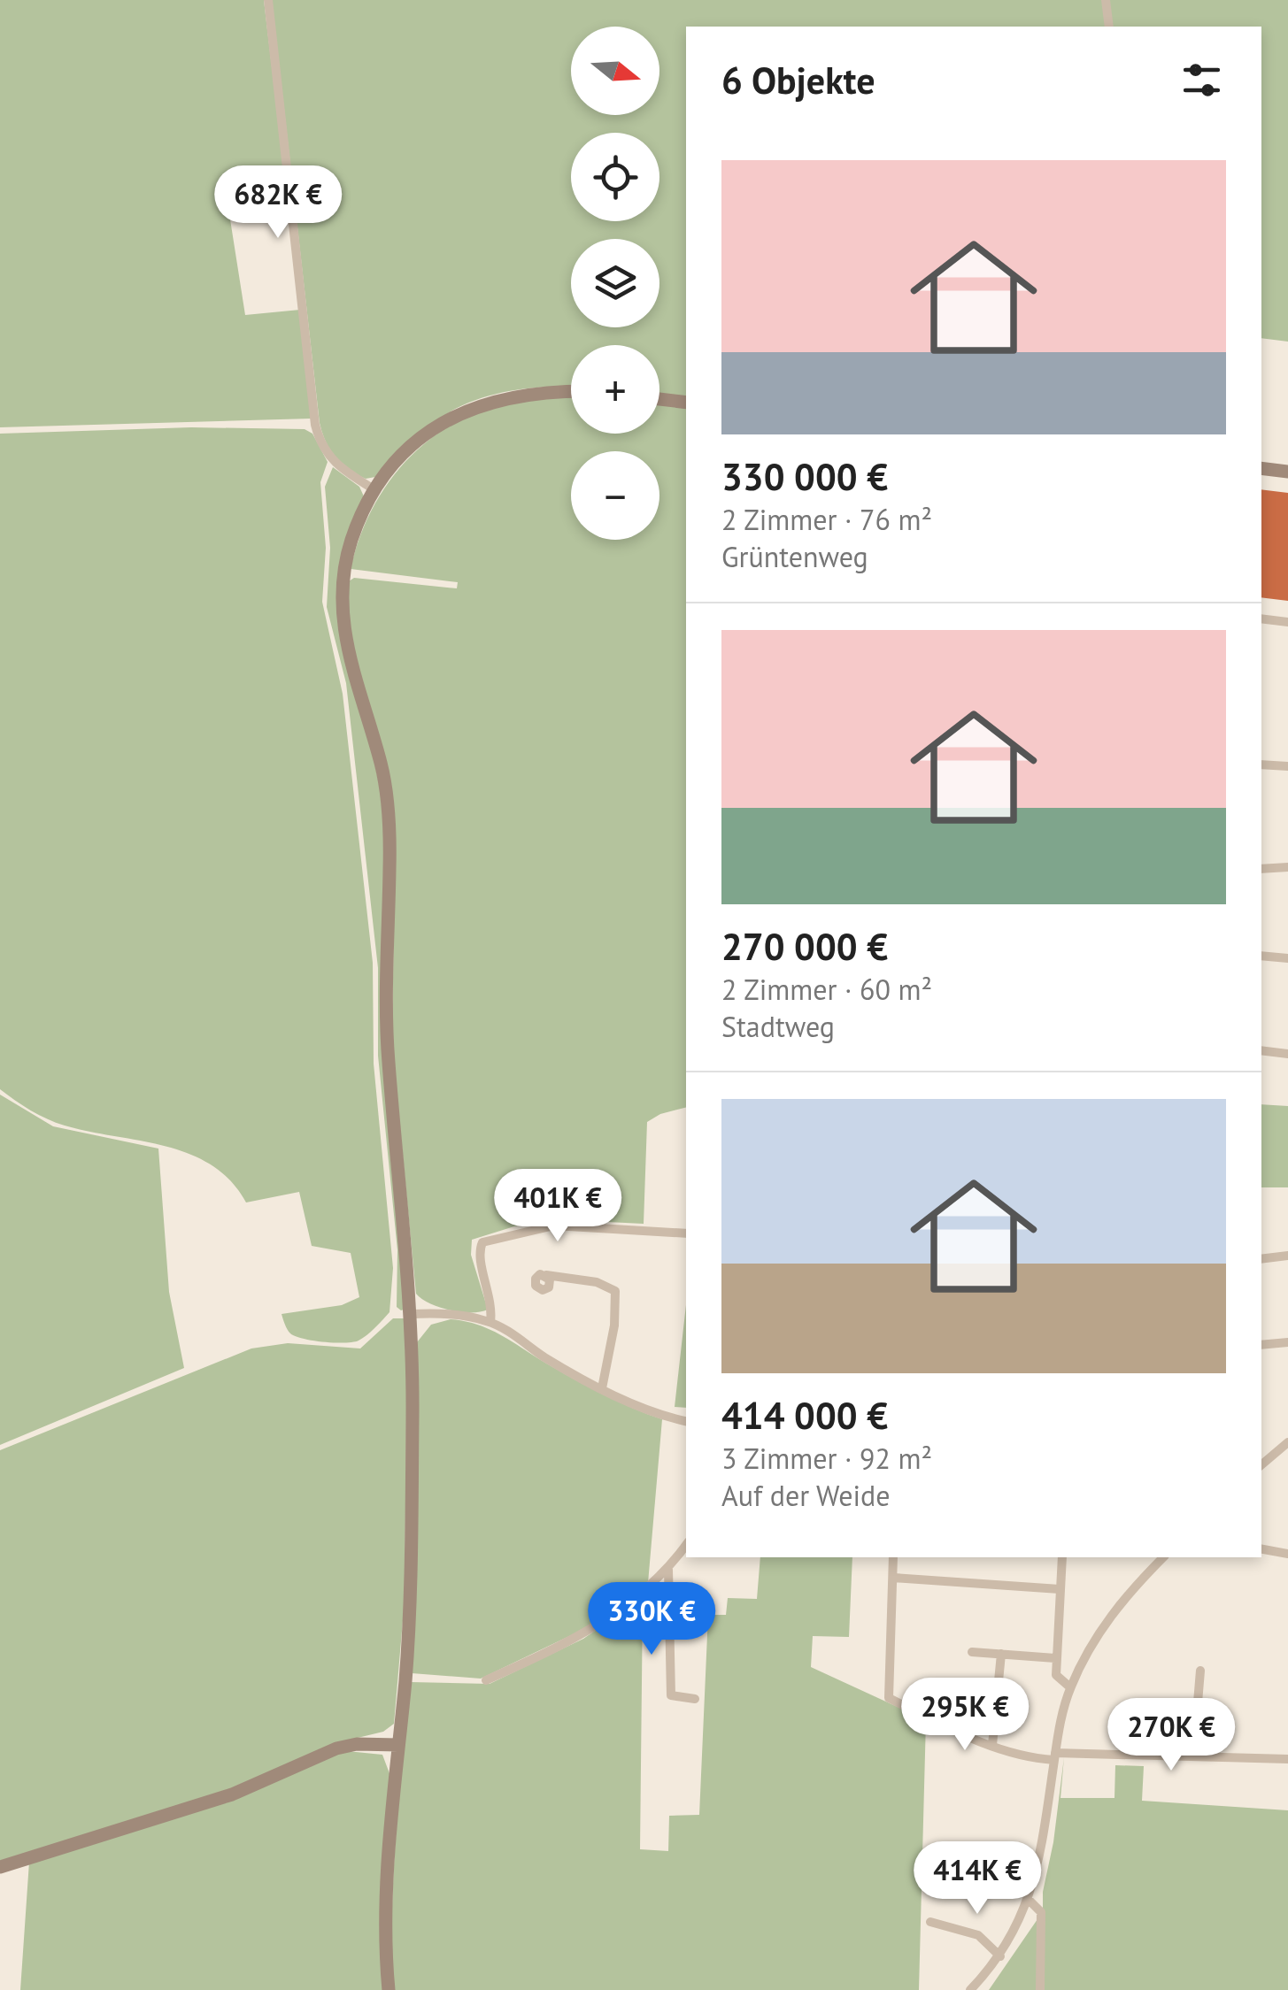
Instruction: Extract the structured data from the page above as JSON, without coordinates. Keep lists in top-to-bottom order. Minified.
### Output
{"north":"right","page":{"map_buttons":["+","−"],"heading":"6 Objekte","list":[{"name":"330 000 €","note":"2 Zimmer · 76 m² · Grüntenweg"},{"name":"270 000 €","note":"2 Zimmer · 60 m² · Stadtweg"},{"name":"414 000 €","note":"3 Zimmer · 92 m² · Auf der Weide"}],"price":["682K €","401K €","330K €","295K €","270K €","414K €"]}}
